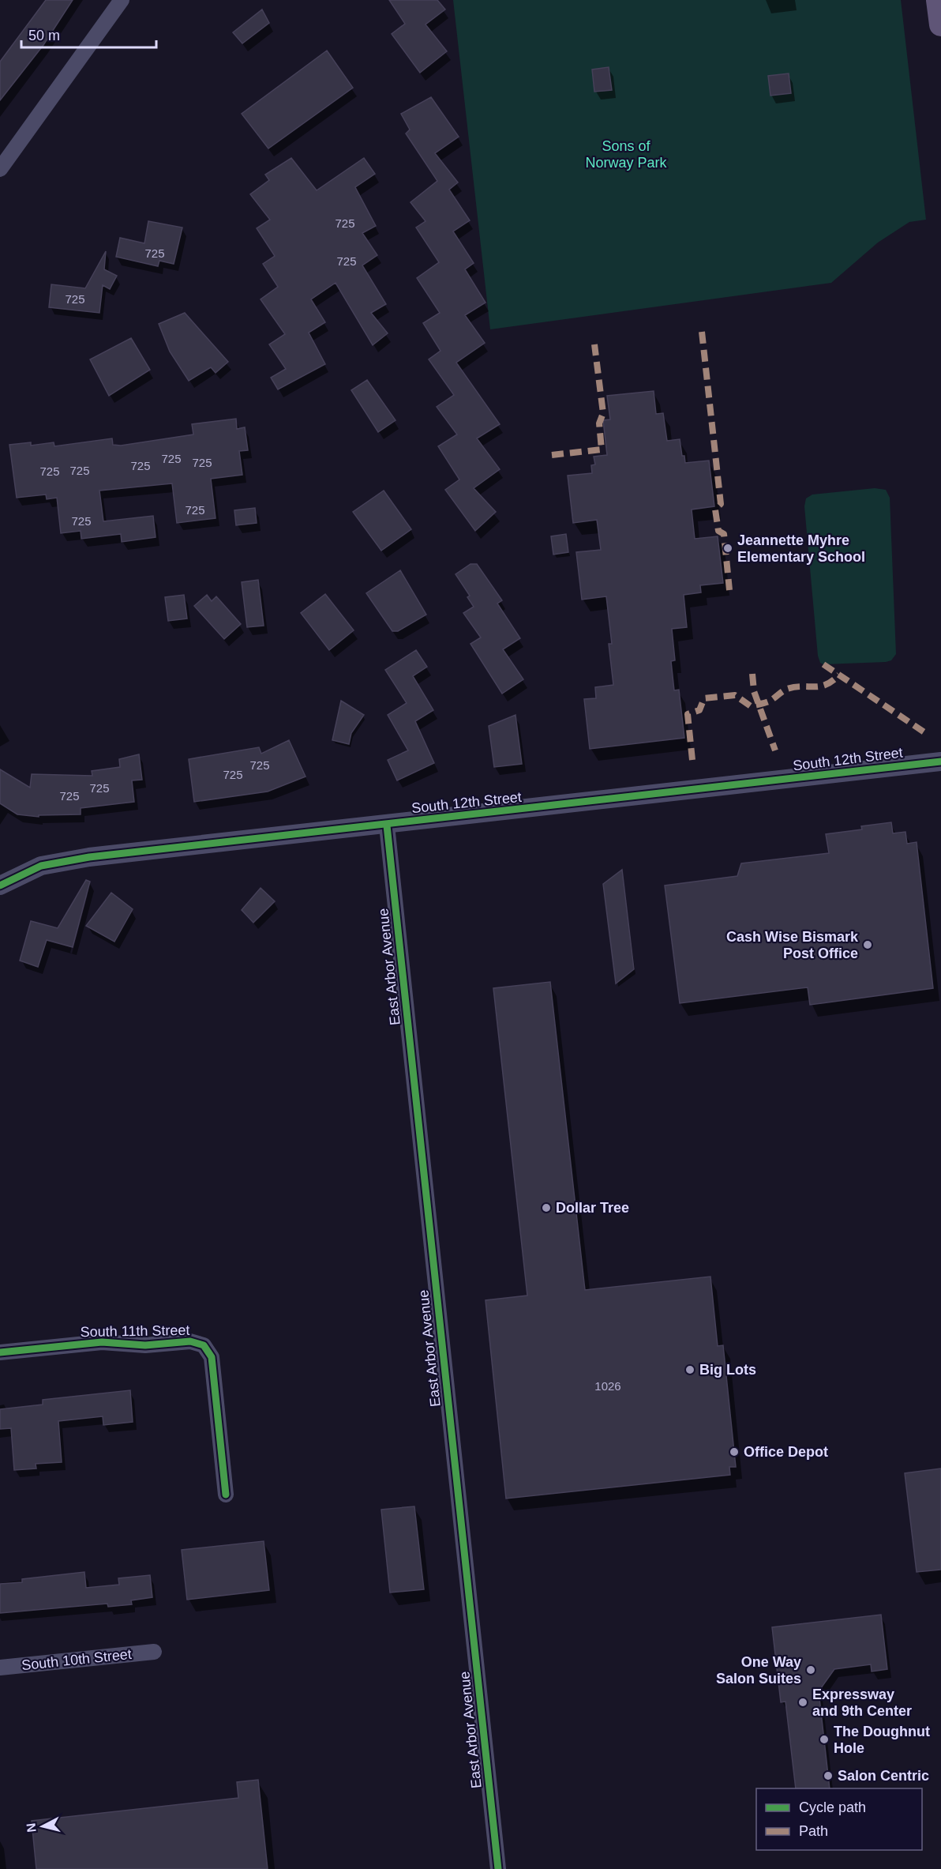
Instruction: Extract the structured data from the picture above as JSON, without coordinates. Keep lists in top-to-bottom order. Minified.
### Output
{"streets":{"street":["South 12th Street","East Arbor Avenue","South 11th Street","South 10th Street"]},"crossings":[["South 12th Street","East Arbor Avenue"]],"parks":["Sons of Norway Park"],"places":["Jeannette Myhre Elementary School","Cash Wise Bismark Post Office","Dollar Tree","Big Lots","Office Depot","One Way Salon Suites","Expressway and 9th Center","The Doughnut Hole","Salon Centric"],"house_numbers":["725","725","725","725","725","725","725","725","725","725","725","725","725","725","725","1026"],"legend":["Cycle path","Path"],"scale_bar":"50 m","north":"left"}
